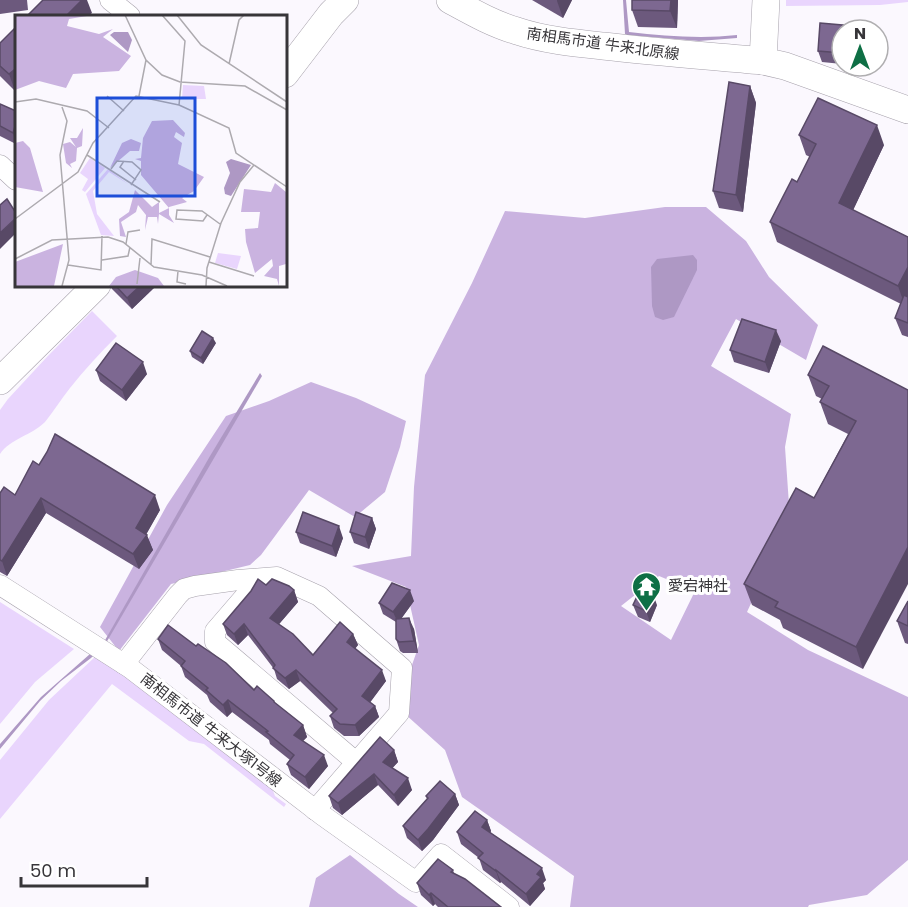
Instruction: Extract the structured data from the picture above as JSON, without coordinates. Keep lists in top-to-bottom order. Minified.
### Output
{"streets":{"street":["南相馬市道 牛来北原線","南相馬市道 牛来大塚1号線"]},"places":{"temple":["愛宕神社"]},"scale_bar":"50 m","north":"top"}
